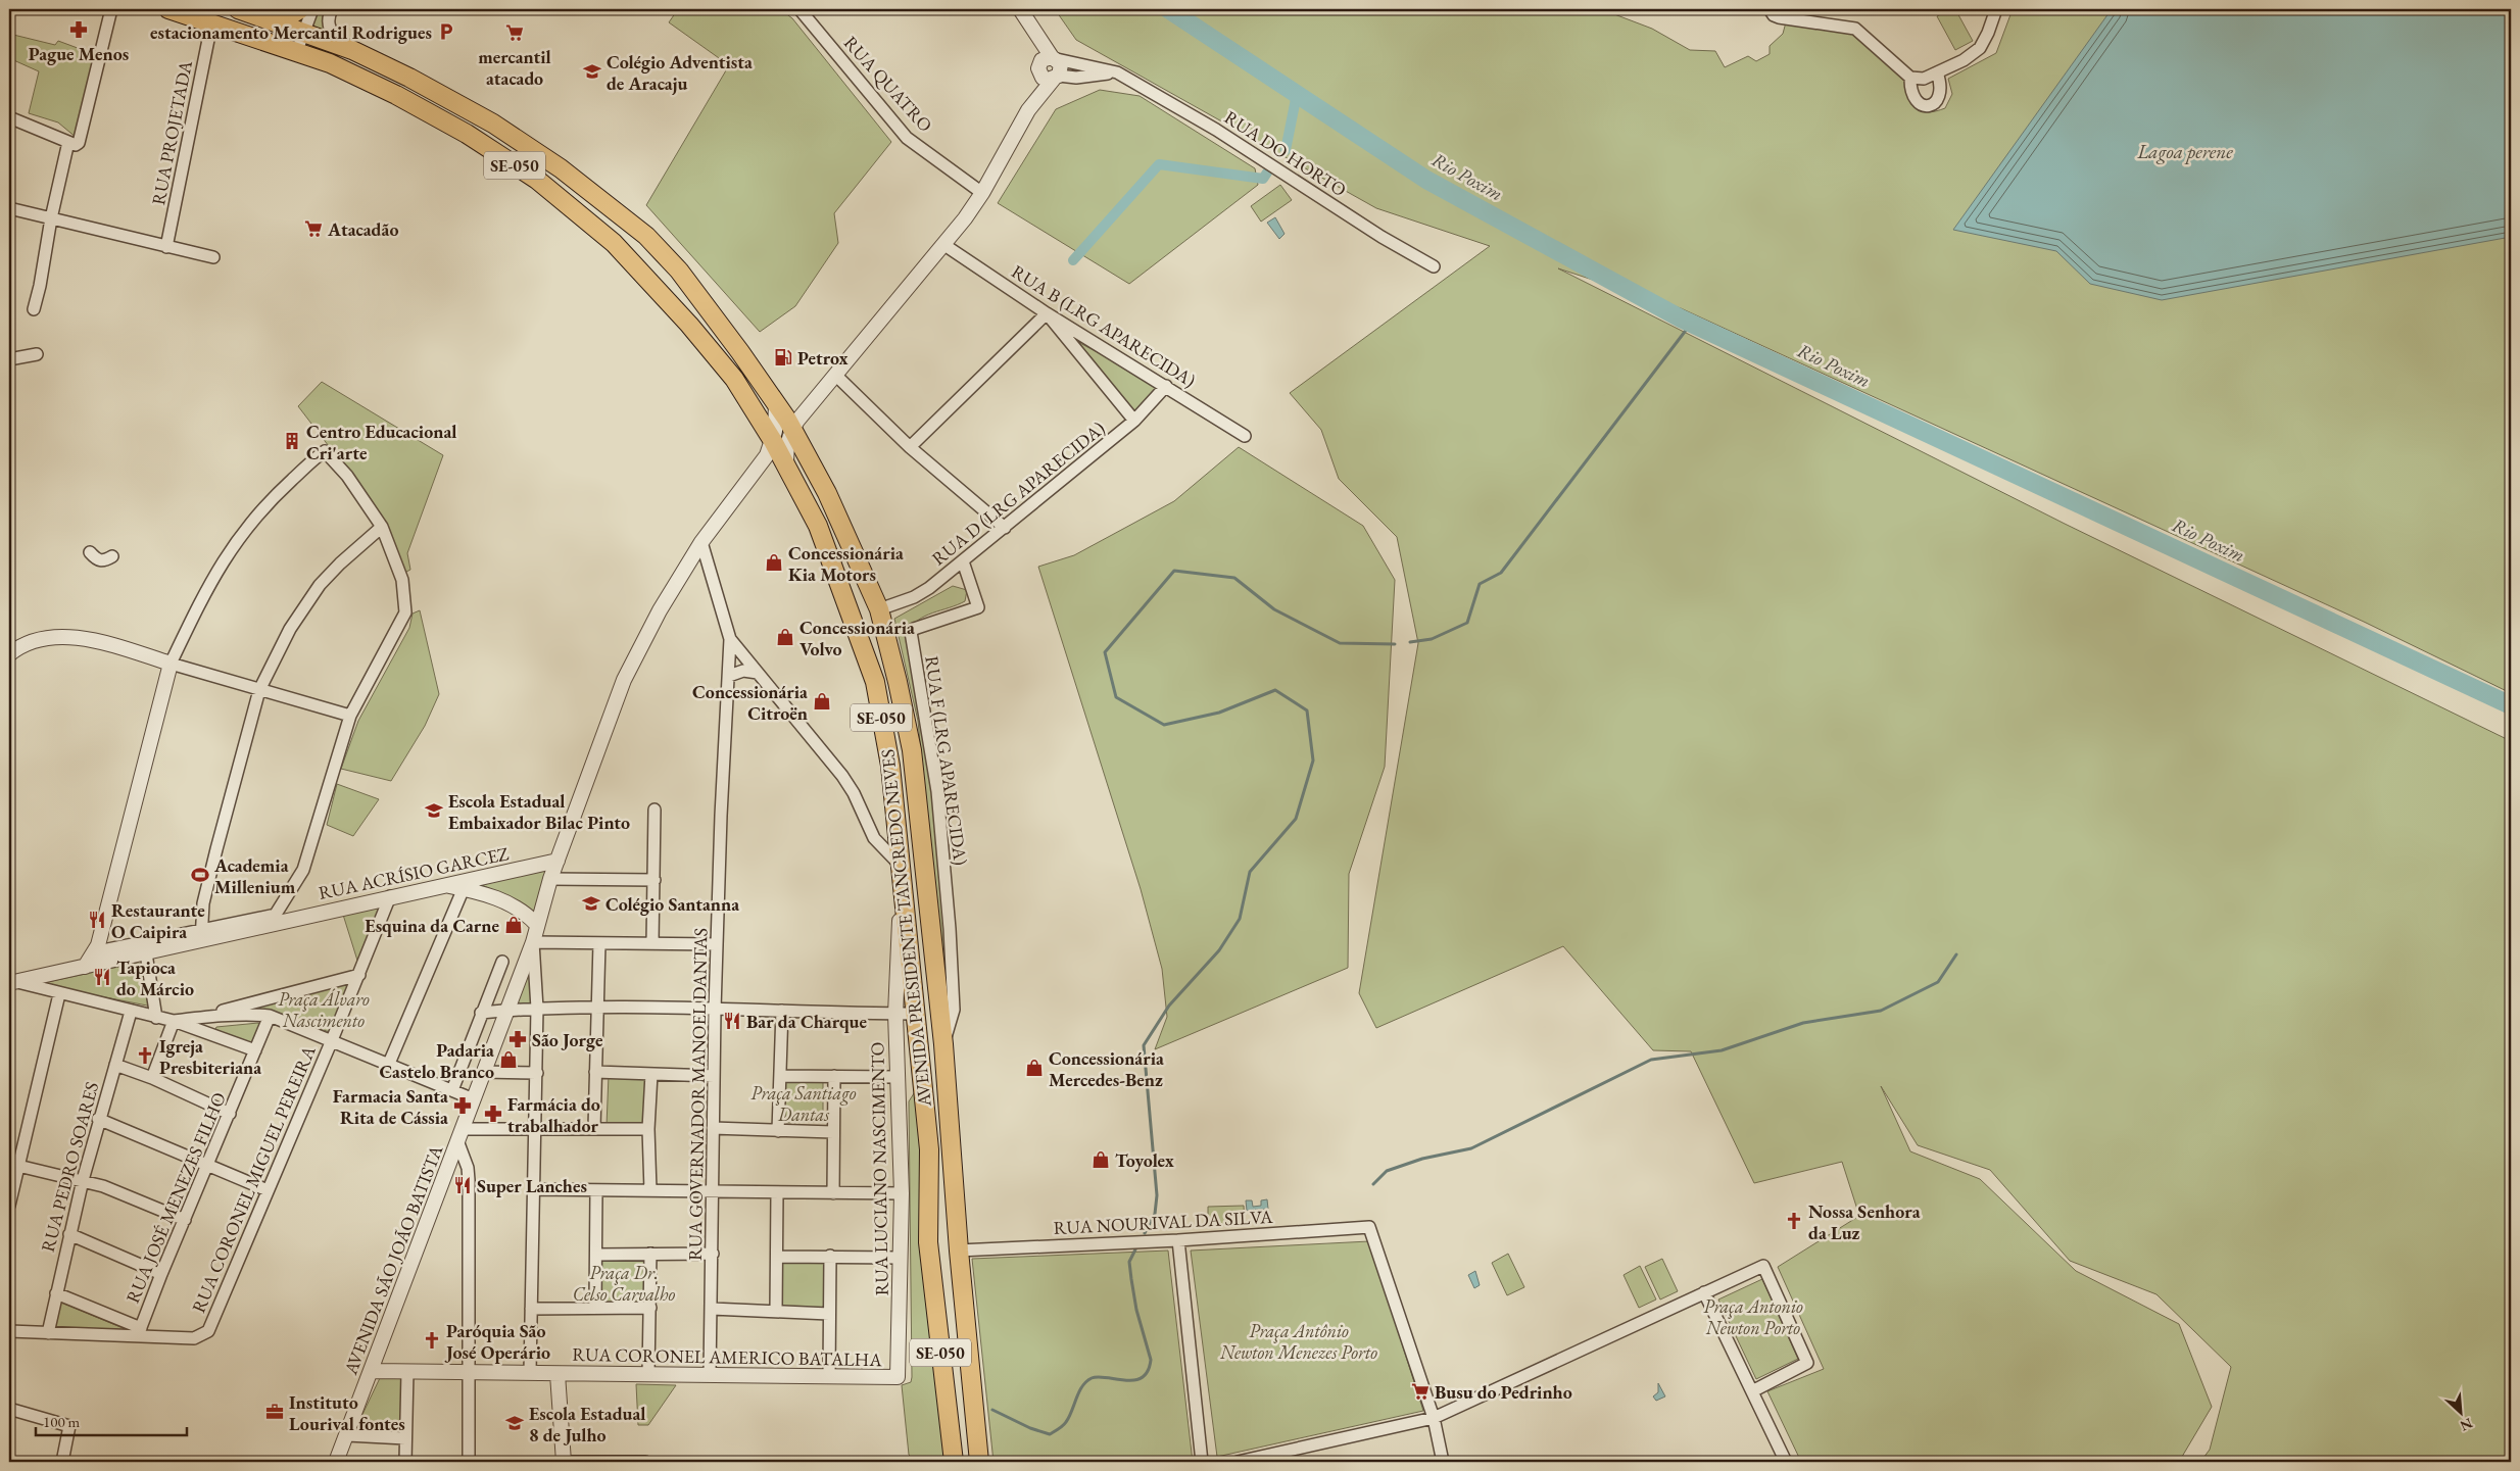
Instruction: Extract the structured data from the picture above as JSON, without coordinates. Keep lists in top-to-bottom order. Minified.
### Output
{"streets":{"main road":["SE-050","AVENIDA PRESIDENTE TANCREDO NEVES"],"street":["RUA QUATRO","RUA PROJETADA","RUA DO HORTO","RUA B (LRG APARECIDA)","RUA D (LRG APARECIDA)","RUA F (LRG APARECIDA)","RUA ACRÍSIO GARCEZ","RUA GOVERNADOR MANOEL DANTAS","RUA PEDRO SOARES","RUA LUCIANO NASCIMENTO","RUA CORONEL MIGUEL PEREIRA","RUA JOSÉ MENEZES FILHO","RUA NOURIVAL DA SILVA","AVENIDA SÃO JOÃO BATISTA","RUA CORONEL AMERICO BATALHA"]},"crossings":[["RUA PROJETADA","AVENIDA PRESIDENTE TANCREDO NEVES"],["RUA B (LRG APARECIDA)","RUA D (LRG APARECIDA)"],["RUA D (LRG APARECIDA)","RUA F (LRG APARECIDA)"],["RUA D (LRG APARECIDA)","AVENIDA PRESIDENTE TANCREDO NEVES"],["RUA F (LRG APARECIDA)","AVENIDA PRESIDENTE TANCREDO NEVES"],["RUA ACRÍSIO GARCEZ","RUA CORONEL MIGUEL PEREIRA"],["RUA ACRÍSIO GARCEZ","AVENIDA SÃO JOÃO BATISTA"],["AVENIDA PRESIDENTE TANCREDO NEVES","RUA LUCIANO NASCIMENTO"],["AVENIDA PRESIDENTE TANCREDO NEVES","RUA NOURIVAL DA SILVA"],["AVENIDA PRESIDENTE TANCREDO NEVES","AVENIDA SÃO JOÃO BATISTA"],["RUA GOVERNADOR MANOEL DANTAS","AVENIDA SÃO JOÃO BATISTA"],["RUA GOVERNADOR MANOEL DANTAS","RUA CORONEL AMERICO BATALHA"],["RUA LUCIANO NASCIMENTO","RUA CORONEL AMERICO BATALHA"],["RUA CORONEL MIGUEL PEREIRA","RUA JOSÉ MENEZES FILHO"],["AVENIDA SÃO JOÃO BATISTA","RUA CORONEL AMERICO BATALHA"]],"water":["Lagoa perene","Rio Poxim"],"parks":["Praça Álvaro Nascimento","Praça Santiago Dantas","Praça Dr. Celso Carvalho","Praça Antonio Newton Porto","Praça Antônio Newton Menezes Porto"],"places":{"pharmacy":["Pague Menos","São Jorge","Farmacia Santa Rita de Cássia","Farmácia do trabalhador"],"parking":["estacionamento Mercantil Rodrigues"],"supermarket":["mercantil atacado","Atacadão","Busu do Pedrinho"],"school or university":["Colégio Adventista de Aracaju","Escola Estadual Embaixador Bilac Pinto","Colégio Santanna","Escola Estadual 8 de Julho"],"fuel station":["Petrox"],"building":["Centro Educacional Cri'arte"],"shop":["Concessionária Kia Motors","Concessionária Volvo","Concessionária Citroën","Esquina da Carne","Padaria Castelo Branco","Concessionária Mercedes-Benz","Toyolex"],"sports":["Academia Millenium"],"restaurant":["Restaurante O Caipira","Tapioca do Márcio","Bar da Charque","Super Lanches"],"church":["Igreja Presbiteriana","Nossa Senhora da Luz","Paróquia São José Operário"],"office":["Instituto Lourival fontes"]},"scale_bar":"100 m","north":"bottom right"}
